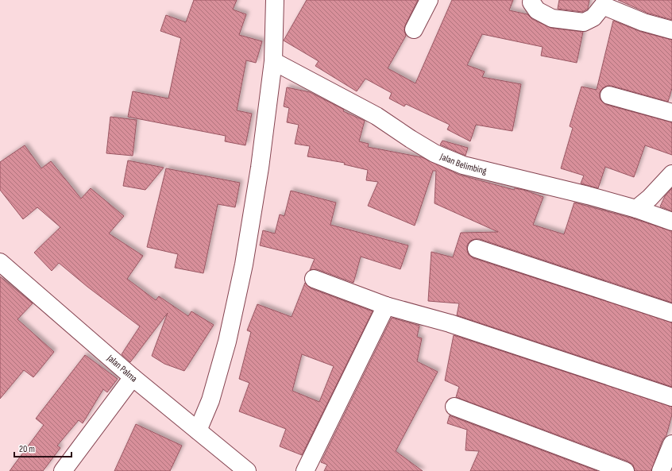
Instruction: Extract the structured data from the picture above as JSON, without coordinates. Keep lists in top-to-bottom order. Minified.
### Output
{"streets":{"street":["Jalan Belimbing","Jalan Palma"]},"scale_bar":"20 m"}
